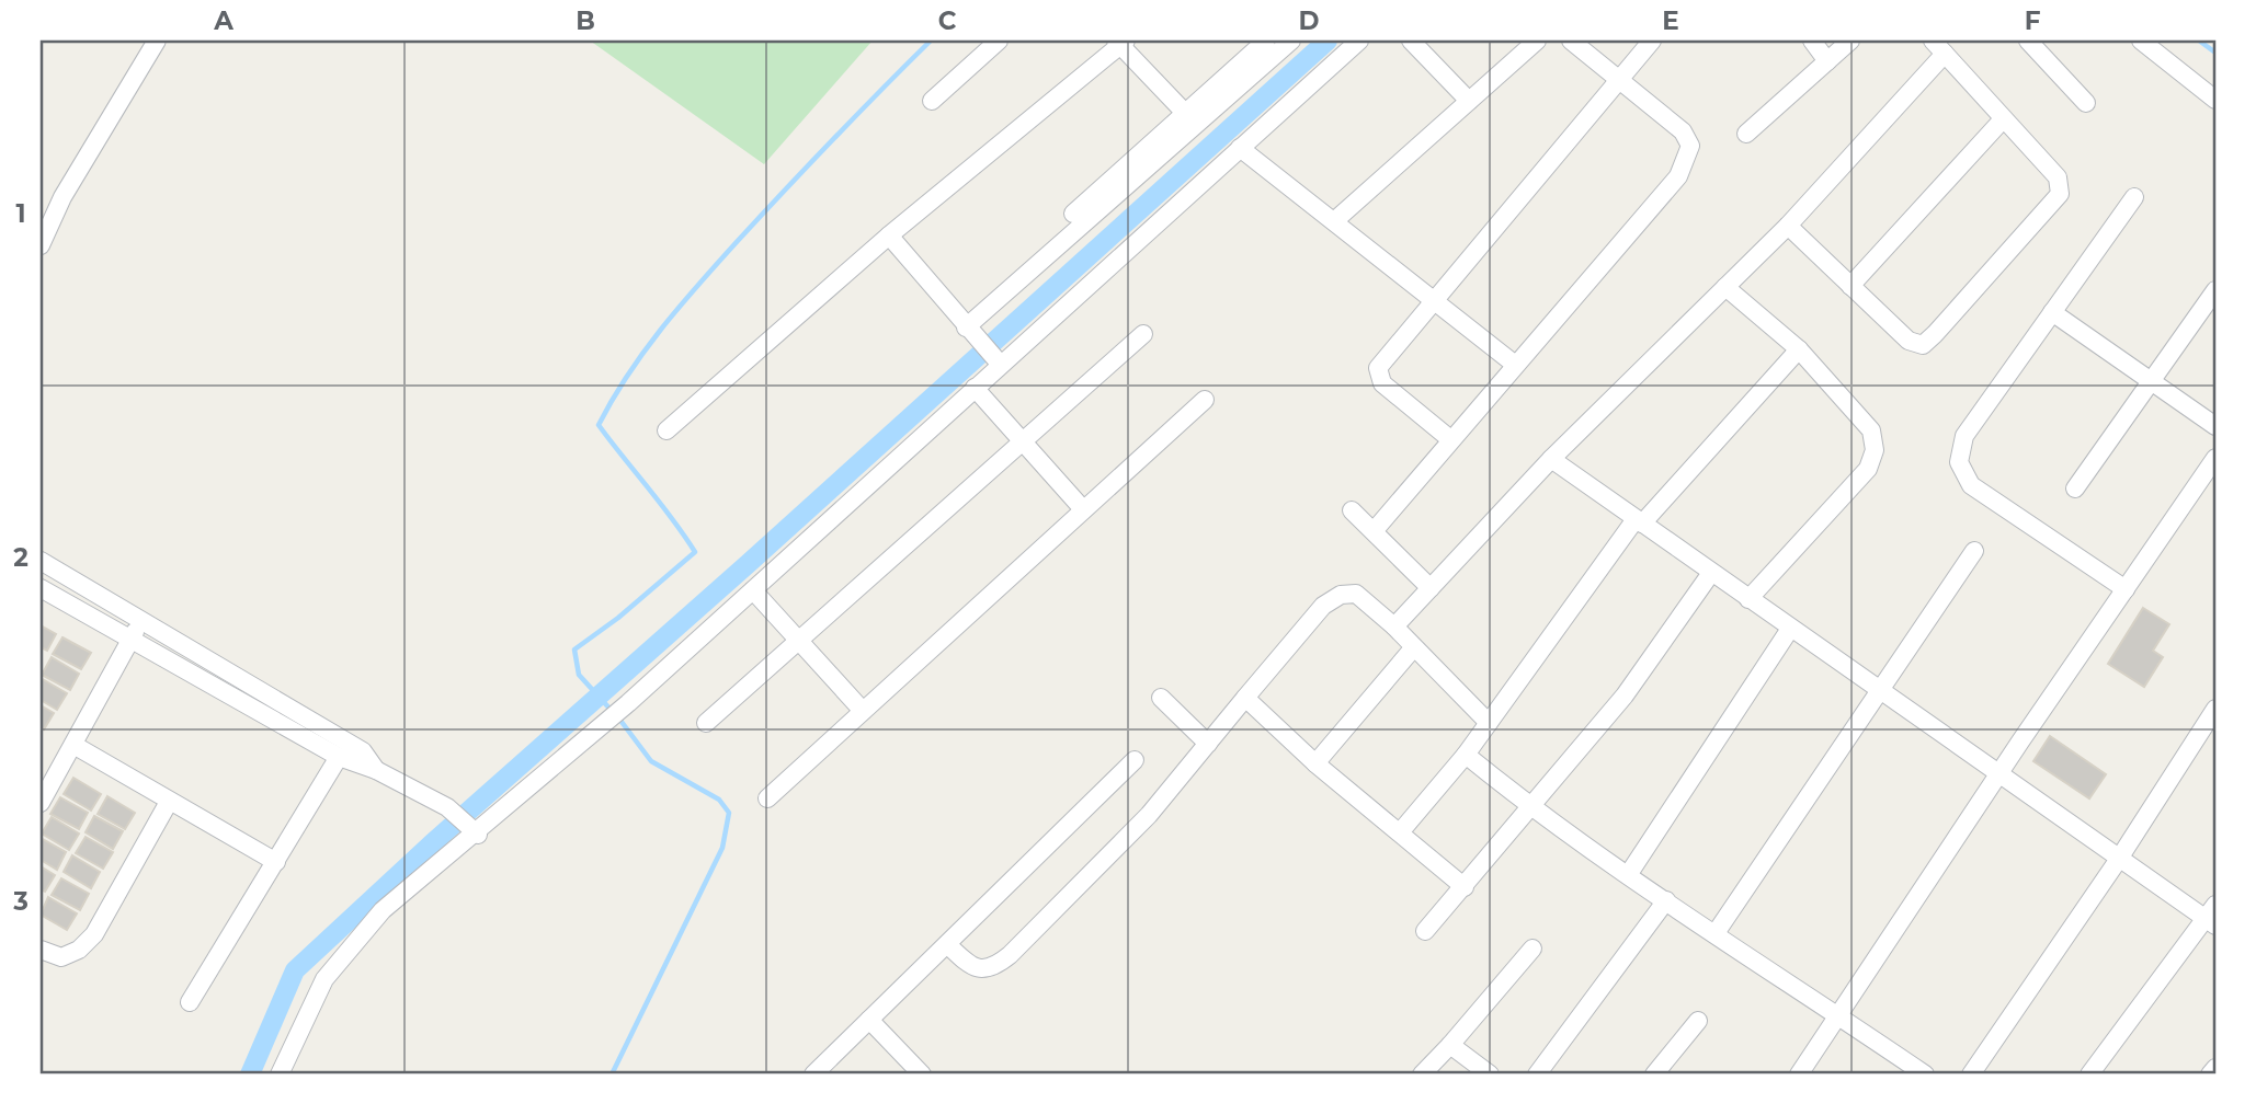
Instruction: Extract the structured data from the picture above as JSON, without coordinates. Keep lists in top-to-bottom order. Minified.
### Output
{"grid":{"columns":["A","B","C","D","E","F"],"rows":["1","2","3"]}}
